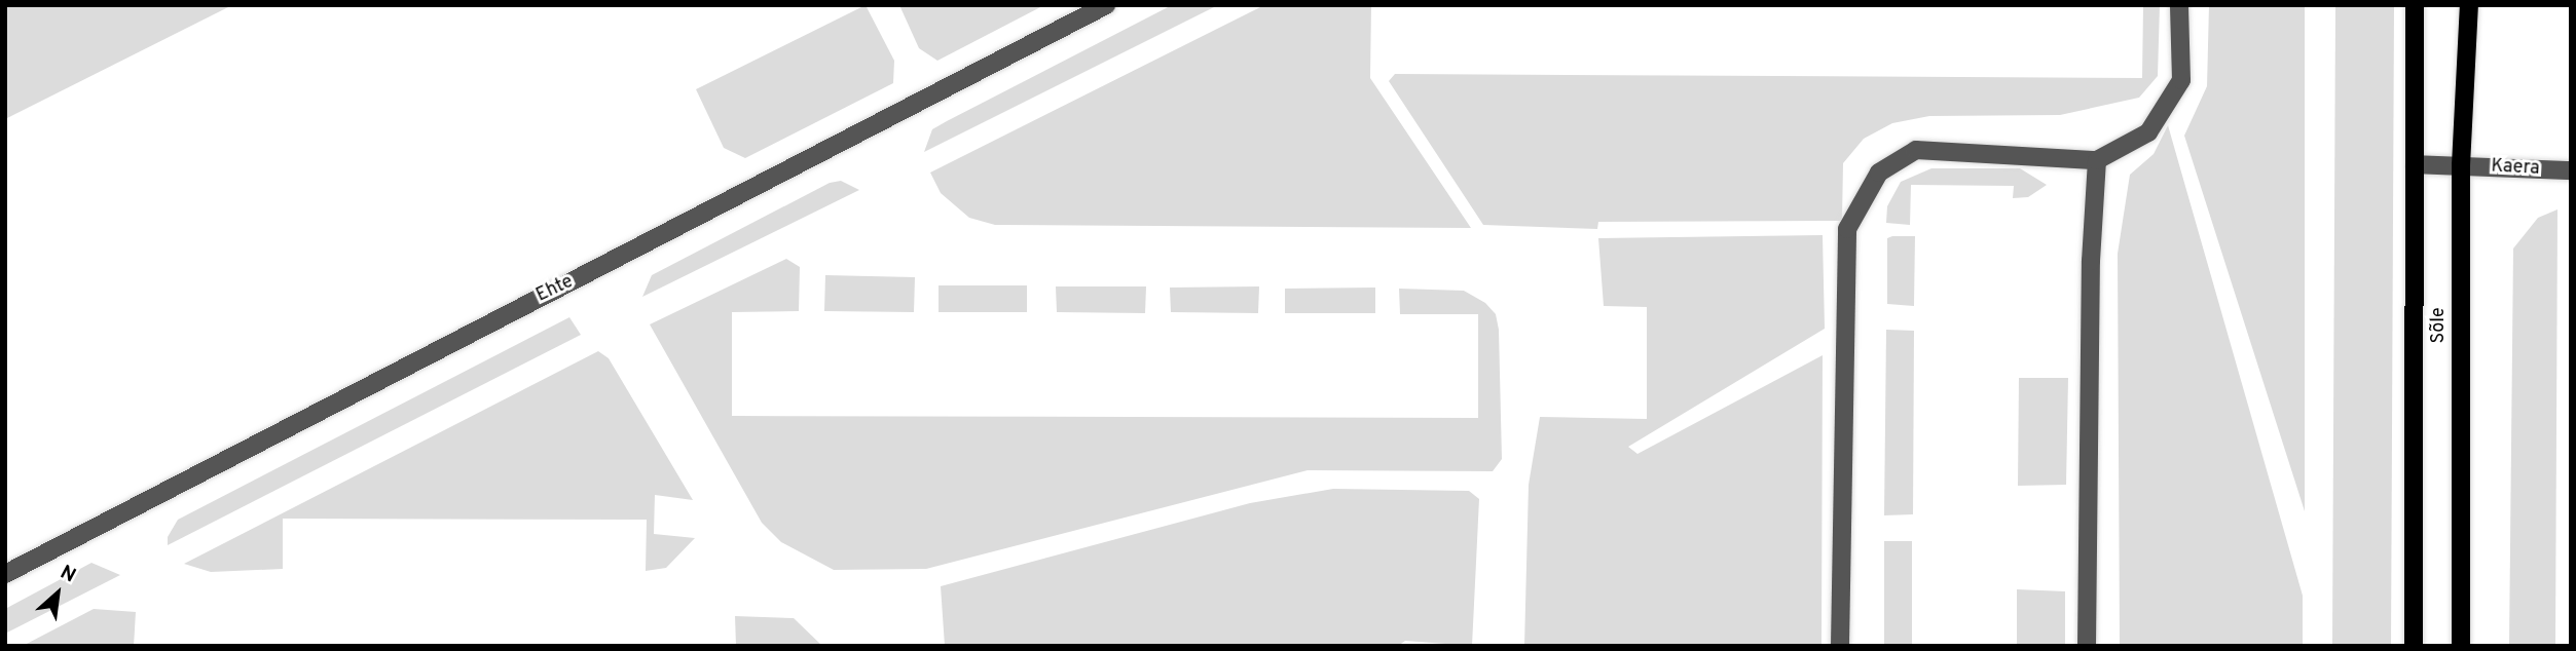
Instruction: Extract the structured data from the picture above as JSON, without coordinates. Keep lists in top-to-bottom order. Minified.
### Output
{"streets":{"main road":["Sõle"],"street":["Kaera","Ehte"]},"crossings":[["Kaera","Sõle"]],"north":"top right"}
